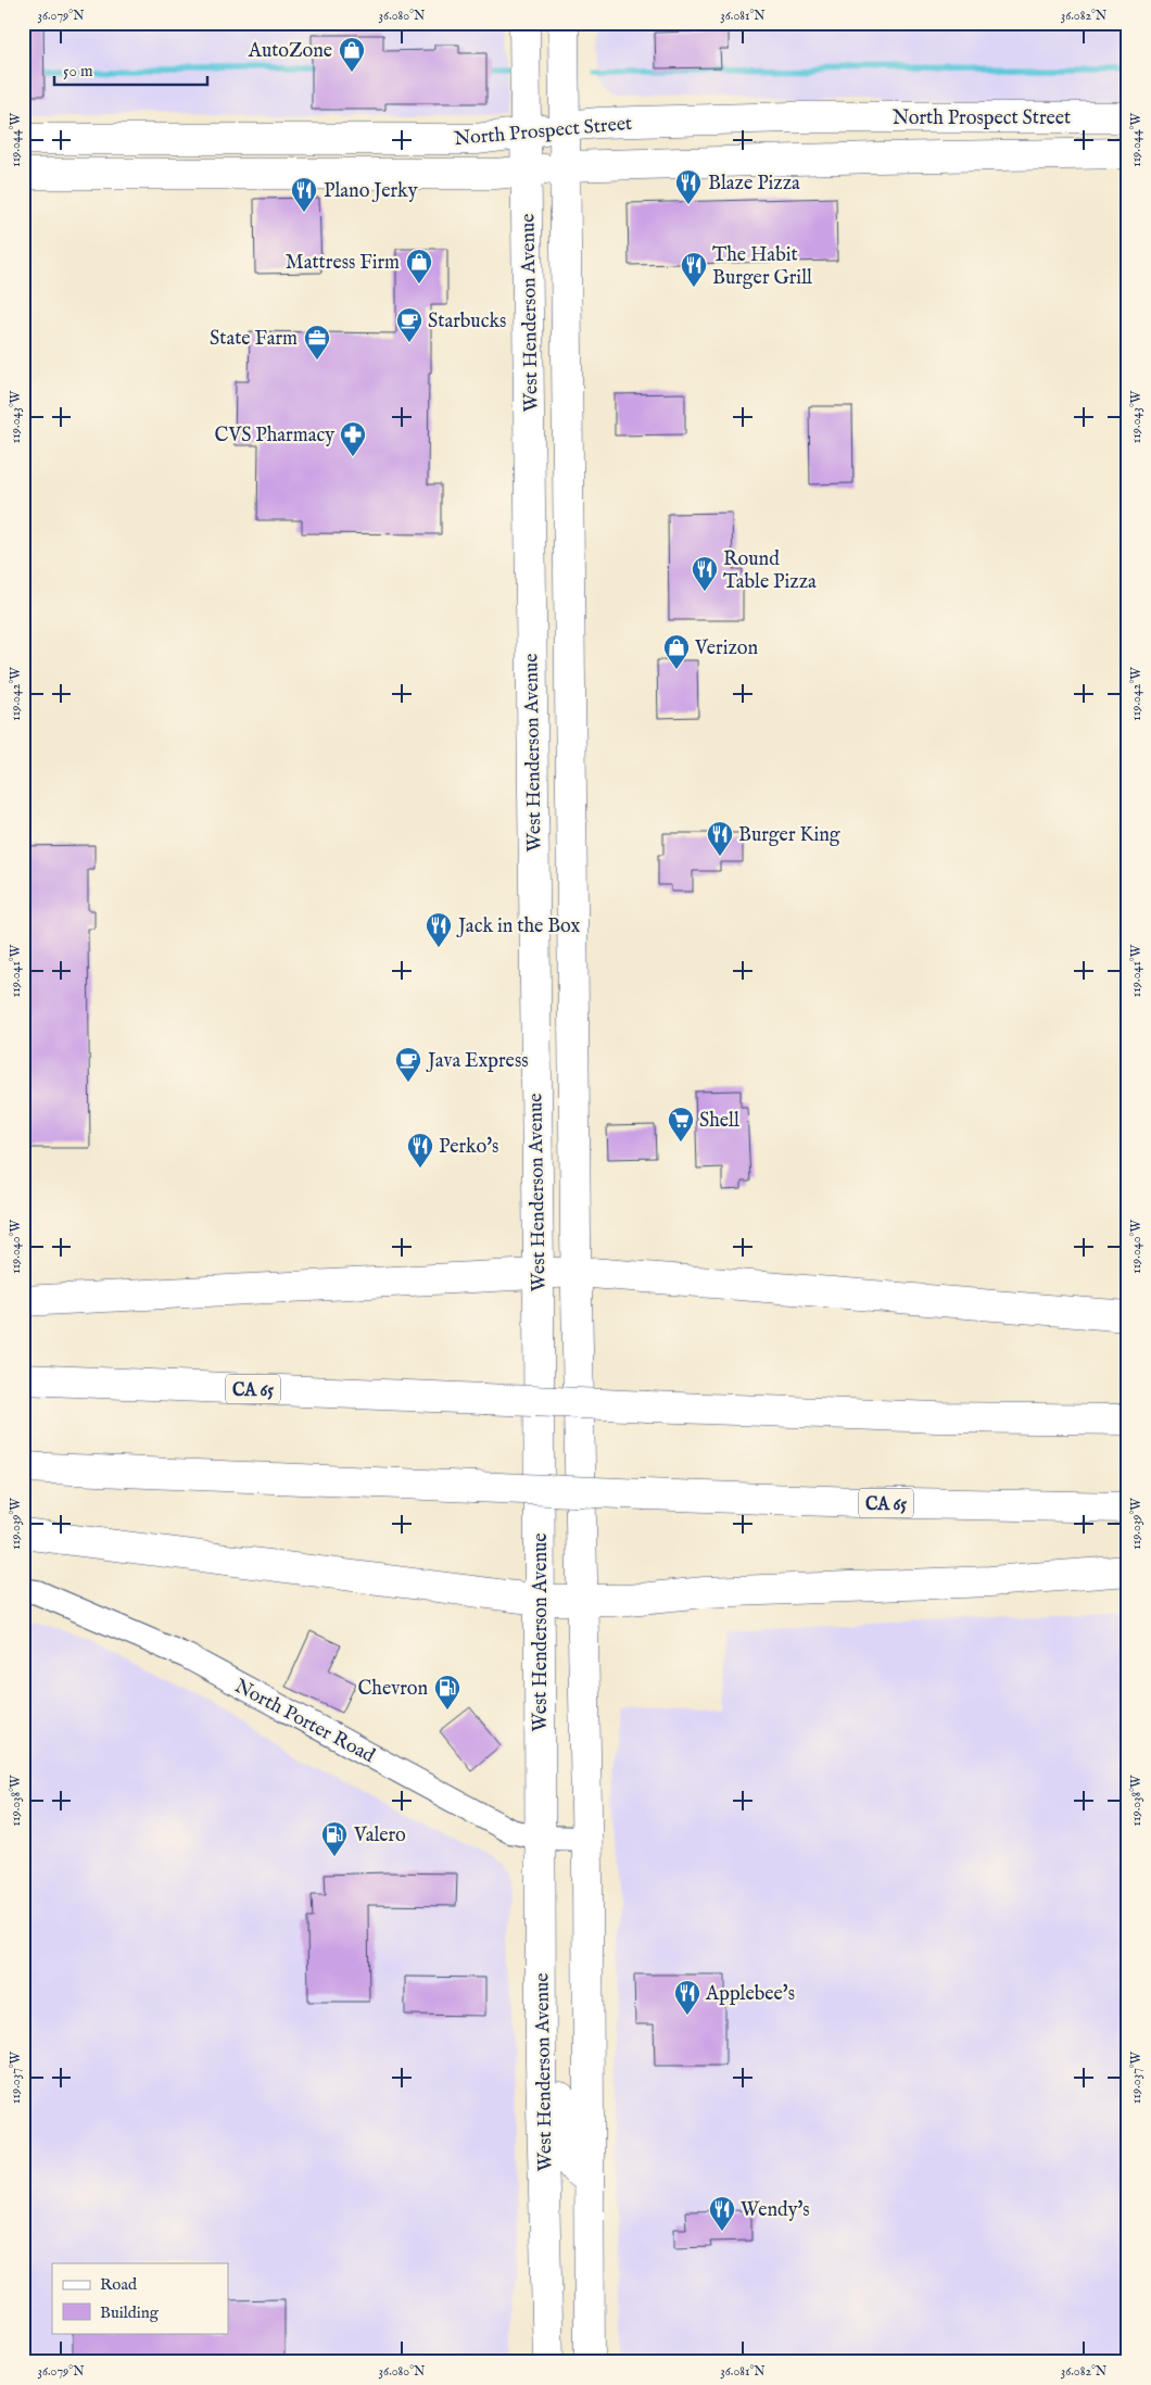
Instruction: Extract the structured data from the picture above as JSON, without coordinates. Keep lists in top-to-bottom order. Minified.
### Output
{"streets":{"main road":["North Prospect Street","West Henderson Avenue","CA 65"],"street":["North Porter Road"]},"crossings":[["North Prospect Street","West Henderson Avenue"],["West Henderson Avenue","North Porter Road"]],"places":{"shop":["AutoZone","Mattress Firm","Verizon"],"restaurant":["Blaze Pizza","Plano Jerky","The Habit Burger Grill","Round Table Pizza","Burger King","Jack in the Box","Perko's","Applebee's","Wendy's"],"cafe":["Starbucks","Java Express"],"office":["State Farm"],"pharmacy":["CVS Pharmacy"],"supermarket":["Shell"],"fuel station":["Chevron","Valero"]},"legend":["Road","Building"],"scale_bar":"50 m","coordinates":["36.079°N","36.080°N","36.081°N","36.082°N","119.044°W","119.043°W","119.042°W","119.041°W","119.040°W","119.039°W","119.038°W","119.037°W"]}
